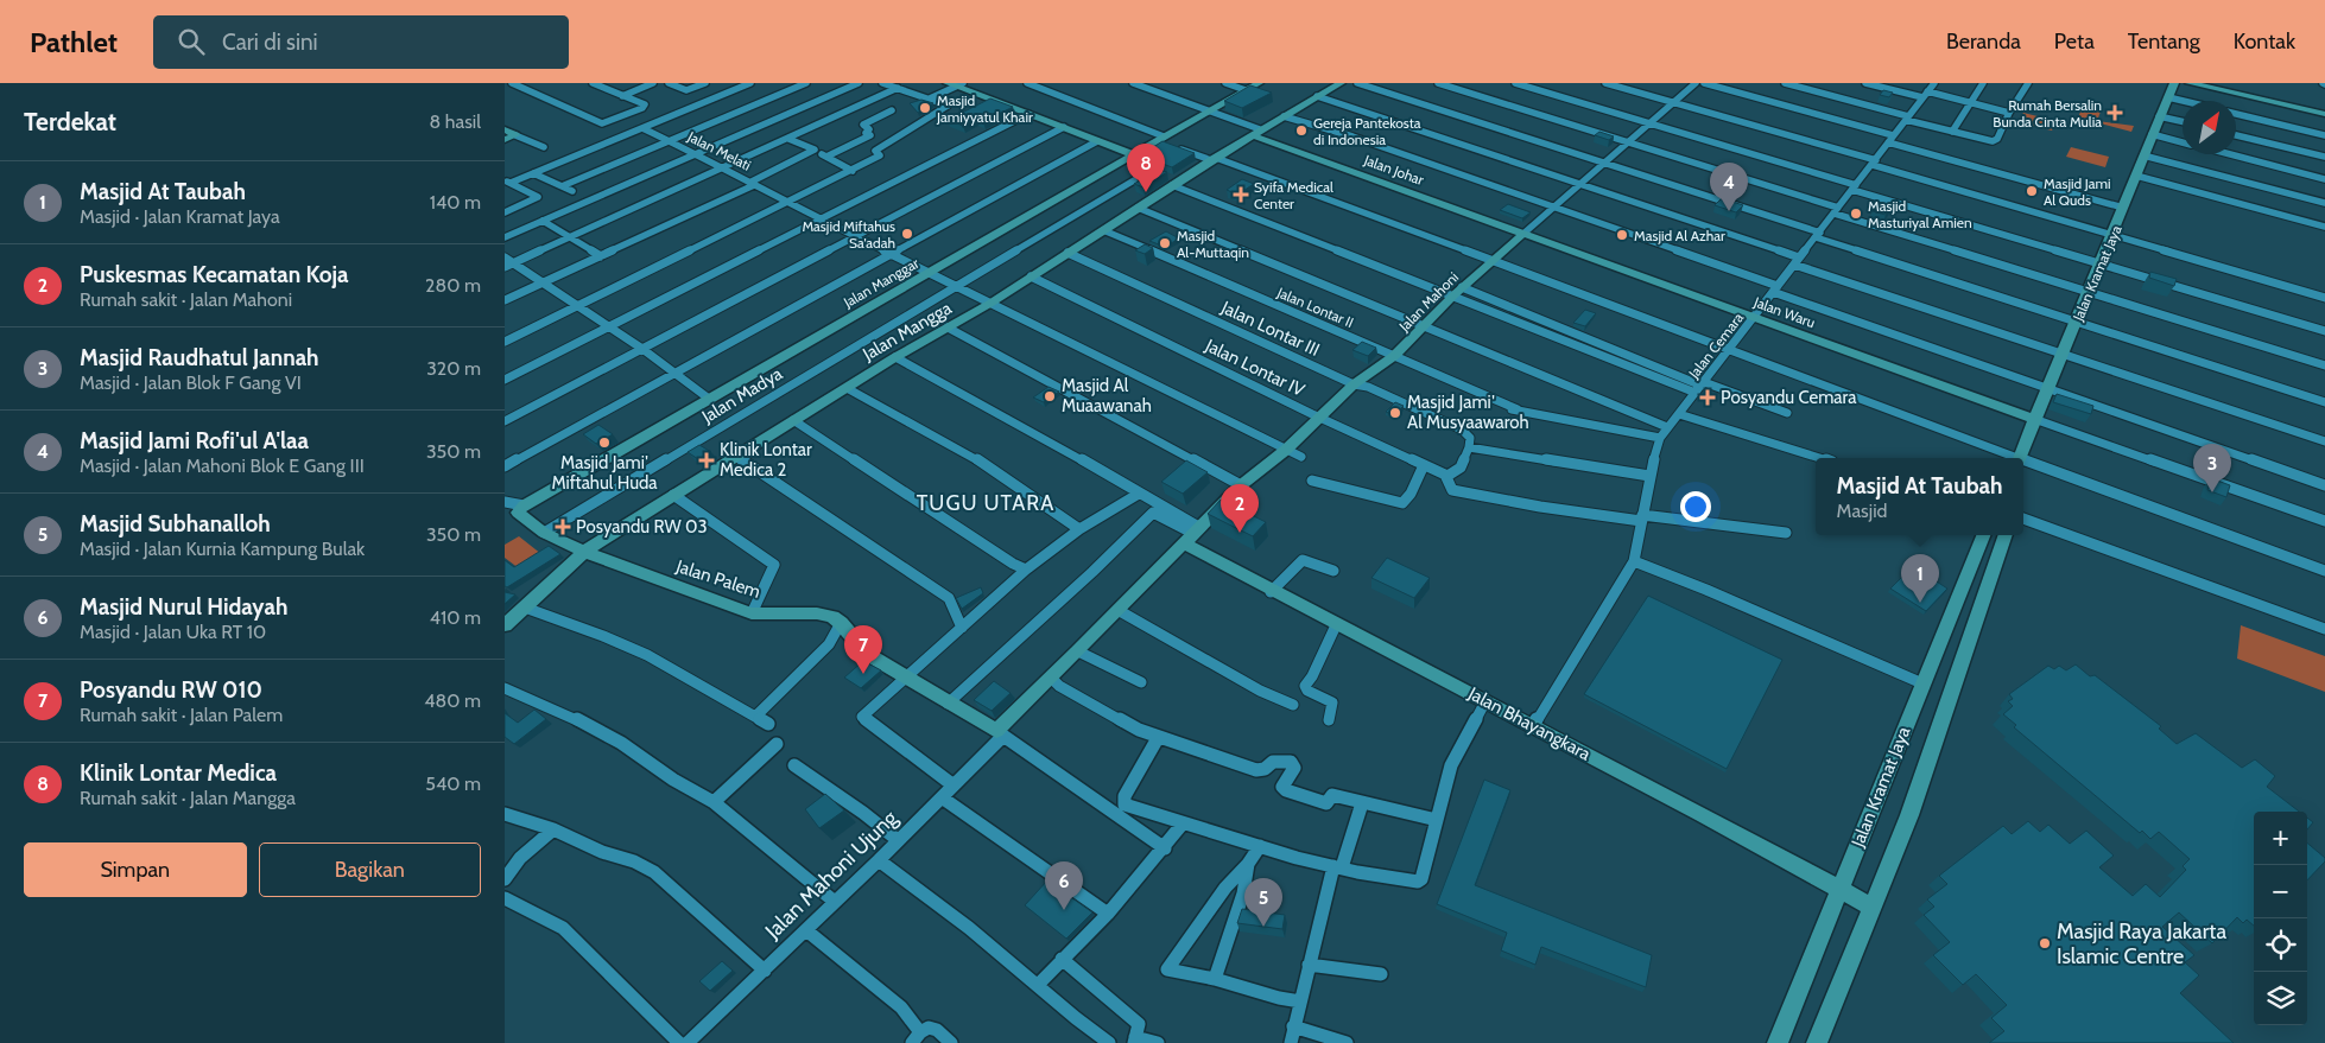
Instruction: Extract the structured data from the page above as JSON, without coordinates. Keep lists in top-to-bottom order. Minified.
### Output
{"streets":{"street":["Jalan Melati","Jalan Johar","Jalan Kramat Jaya","Jalan Manggar","Jalan Mahoni","Jalan Lontar II","Jalan Waru","Jalan Lontar III","Jalan Mangga","Jalan Cemara","Jalan Lontar IV","Jalan Madya","Jalan Palem","Jalan Bhayangkara","Jalan Mahoni Ujung"]},"crossings":[["Jalan Melati","Jalan Manggar"],["Jalan Melati","Jalan Mahoni"],["Jalan Melati","Jalan Mangga"],["Jalan Melati","Jalan Madya"],["Jalan Johar","Jalan Mahoni"],["Jalan Johar","Jalan Waru"],["Jalan Johar","Jalan Mangga"],["Jalan Kramat Jaya","Jalan Waru"],["Jalan Kramat Jaya","Jalan Bhayangkara"],["Jalan Manggar","Jalan Palem"],["Jalan Mahoni","Jalan Lontar II"],["Jalan Mahoni","Jalan Waru"],["Jalan Mahoni","Jalan Lontar III"],["Jalan Mahoni","Jalan Lontar IV"],["Jalan Mahoni","Jalan Bhayangkara"],["Jalan Mahoni","Jalan Mahoni Ujung"],["Jalan Lontar II","Jalan Mangga"],["Jalan Waru","Jalan Cemara"],["Jalan Lontar III","Jalan Mangga"],["Jalan Mangga","Jalan Lontar IV"],["Jalan Mangga","Jalan Palem"],["Jalan Madya","Jalan Palem"],["Jalan Bhayangkara","Jalan Mahoni Ujung"]],"districts":["TUGU UTARA"],"places":{"other":["Masjid Jamiyyatul Khair","Gereja Pantekosta di Indonesia","Masjid Jami Al Quds","Masjid Masturiyal Amien","Masjid Miftahus Sa'adah","Masjid Al Azhar","Masjid Al-Muttaqin","Masjid Al Muaawanah","Masjid Jami' Al Musyaawaroh","Masjid Jami' Miftahul Huda","Masjid Raya Jakarta Islamic Centre"],"health":["Rumah Bersalin Bunda Cinta Mulia","Syifa Medical Center","Posyandu Cemara","Klinik Lontar Medica 2","Posyandu RW 03"]},"north":"top right","page":{"header":"Pathlet","search":"Cari di sini","nav":["Beranda","Peta","Tentang","Kontak"],"heading":["Terdekat","8 hasil"],"pins":["8","4","3","2","1","7","6","5"],"list":[{"mark":"1","name":"Masjid At Taubah","note":"Masjid · Jalan Kramat Jaya","value":"140 m"},{"mark":"2","name":"Puskesmas Kecamatan Koja","note":"Rumah sakit · Jalan Mahoni","value":"280 m"},{"mark":"3","name":"Masjid Raudhatul Jannah","note":"Masjid · Jalan Blok F Gang VI","value":"320 m"},{"mark":"4","name":"Masjid Jami Rofi'ul A'laa","note":"Masjid · Jalan Mahoni Blok E Gang III","value":"350 m"},{"mark":"5","name":"Masjid Subhanalloh","note":"Masjid · Jalan Kurnia Kampung Bulak","value":"350 m"},{"mark":"6","name":"Masjid Nurul Hidayah","note":"Masjid · Jalan Uka RT 10","value":"410 m"},{"mark":"7","name":"Posyandu RW 010","note":"Rumah sakit · Jalan Palem","value":"480 m"},{"mark":"8","name":"Klinik Lontar Medica","note":"Rumah sakit · Jalan Mangga","value":"540 m"}],"popup":["Masjid At Taubah","Masjid"],"map_buttons":["+","−"],"buttons":["Simpan","Bagikan"]}}
